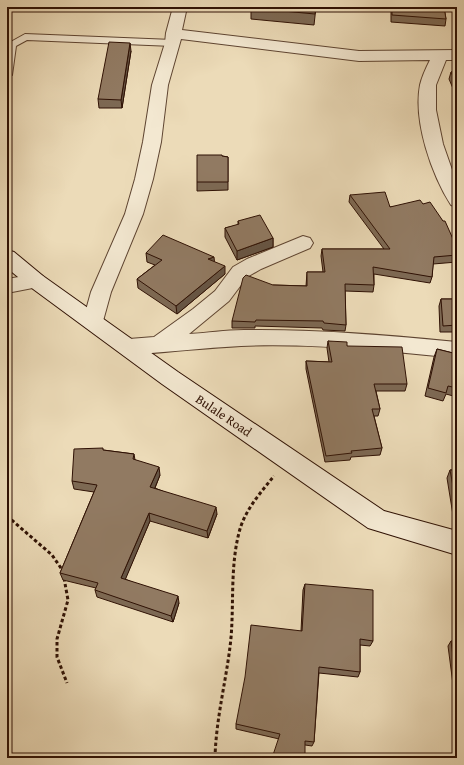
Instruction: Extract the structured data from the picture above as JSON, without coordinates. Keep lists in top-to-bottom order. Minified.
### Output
{"streets":{"street":["Bulale Road"]}}
